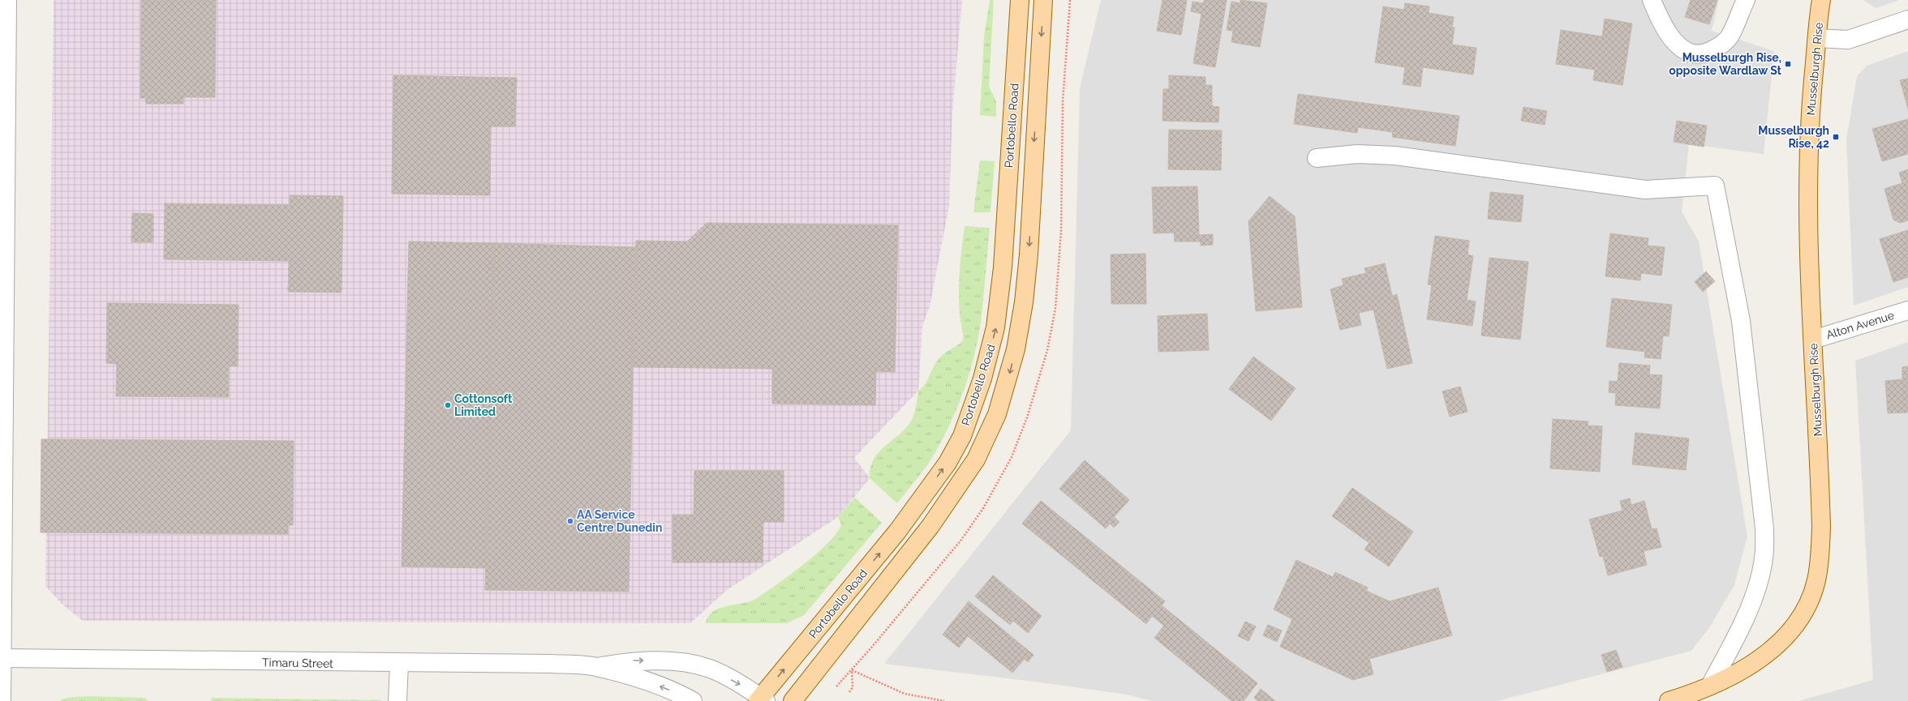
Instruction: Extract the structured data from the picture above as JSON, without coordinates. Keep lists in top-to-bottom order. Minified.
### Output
{"streets":{"main road":["Musselburgh Rise","Portobello Road"],"street":["Alton Avenue","Timaru Street"]},"crossings":[["Musselburgh Rise","Alton Avenue"],["Portobello Road","Timaru Street"]],"places":{"transit":["Musselburgh Rise, opposite Wardlaw St","Musselburgh Rise, 42"],"other":["Cottonsoft Limited","AA Service Centre Dunedin"]}}
